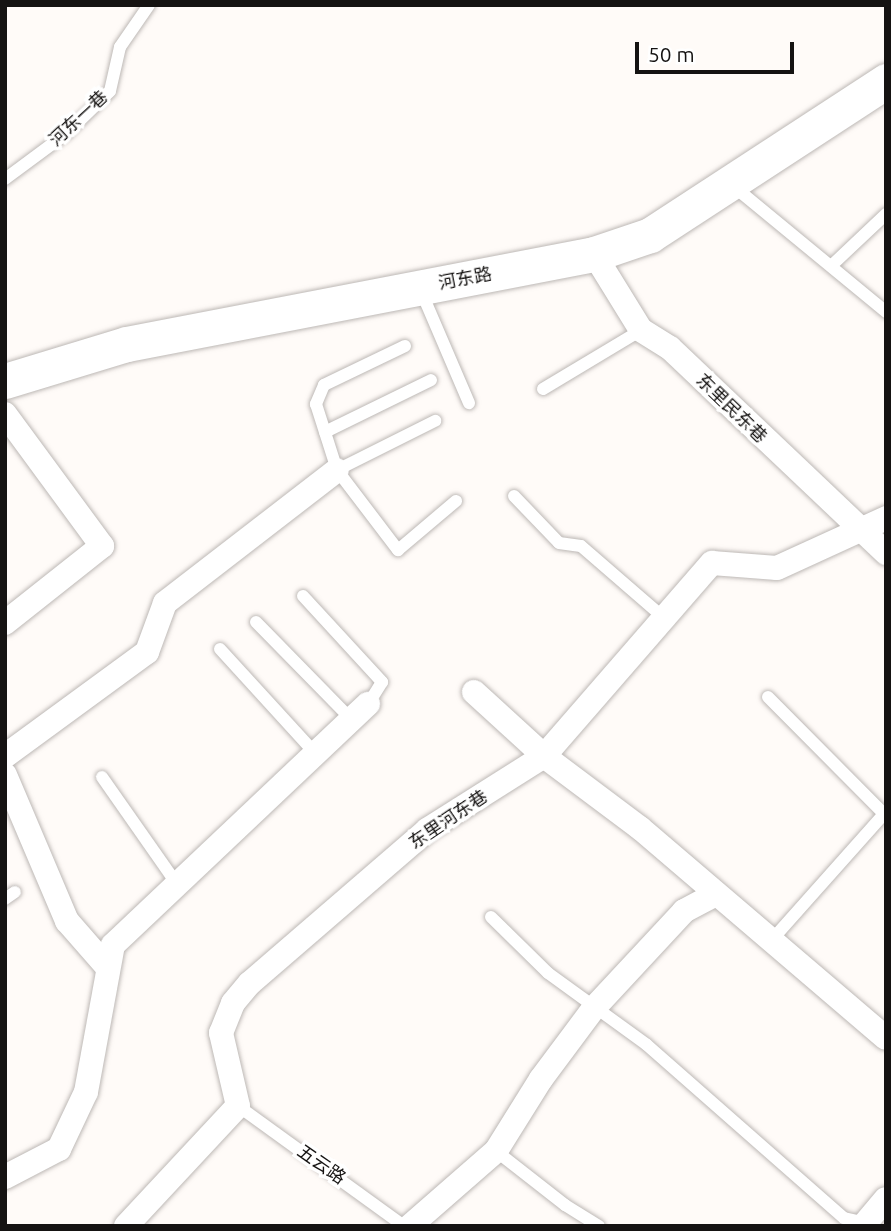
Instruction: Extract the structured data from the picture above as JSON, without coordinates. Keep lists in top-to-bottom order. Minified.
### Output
{"streets":{"main road":["河东路"],"street":["东里民东巷","东里河东巷"],"lane":["河东一巷","五云路"]},"crossings":[["河东路","东里民东巷"],["东里民东巷","东里河东巷"],["东里河东巷","五云路"]],"scale_bar":"50 m"}
